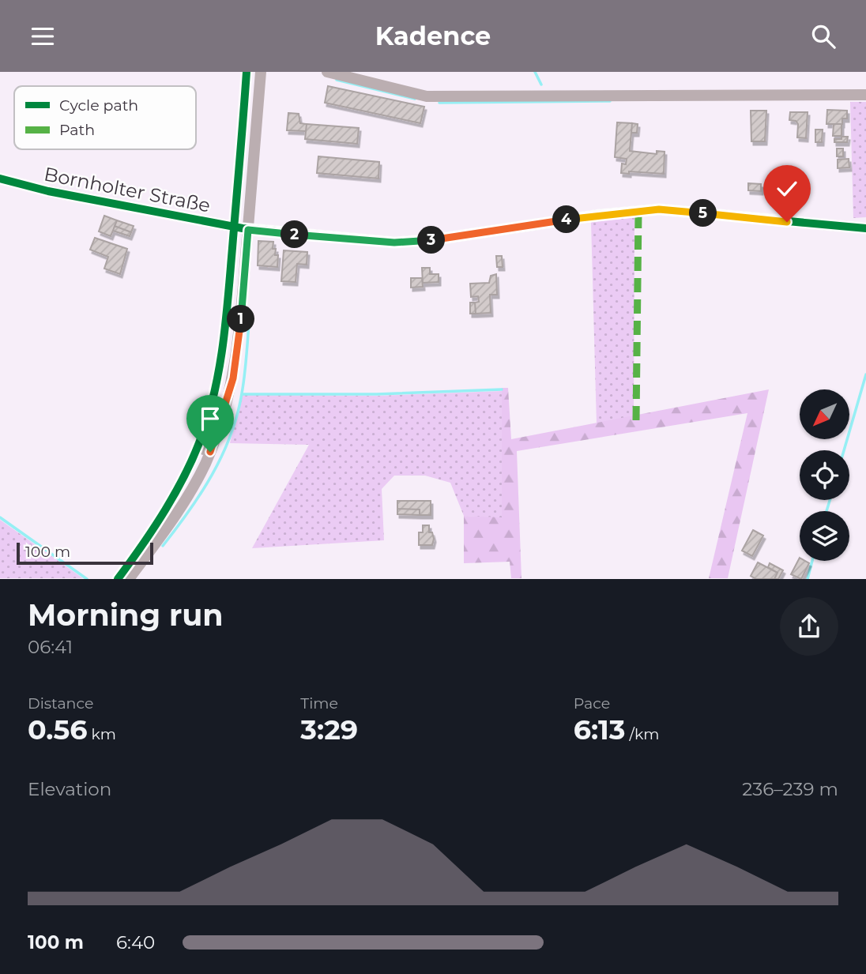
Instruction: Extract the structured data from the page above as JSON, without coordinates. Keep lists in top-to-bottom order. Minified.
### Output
{"streets":{"street":["Bornholter Straße"]},"legend":["Cycle path","Path"],"scale_bar":"100 m","north":"bottom left","page":{"header":"Kadence","pins":["5","4","2","3","1"],"scale":"100 m","heading":["Morning run","06:41"],"stats":[["Distance","0.56 km"],["Time","3:29"],["Pace","6:13 /km"]],"chart":["Elevation","236–239 m"],"list":[{"name":"100 m","note":"6:40"}]}}
